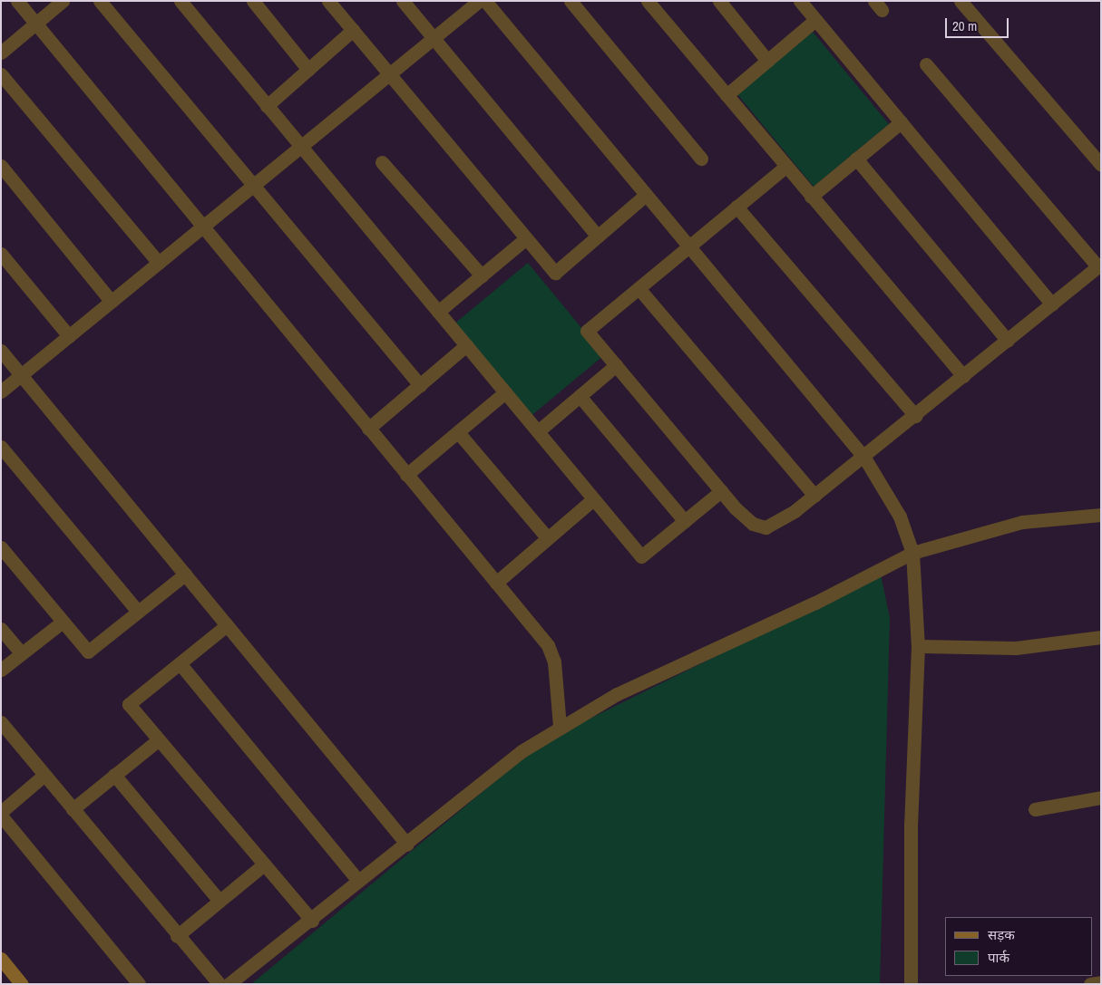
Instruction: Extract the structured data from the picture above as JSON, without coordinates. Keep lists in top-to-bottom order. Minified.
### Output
{"legend":["सड़क","पार्क"],"scale_bar":"20 m"}
